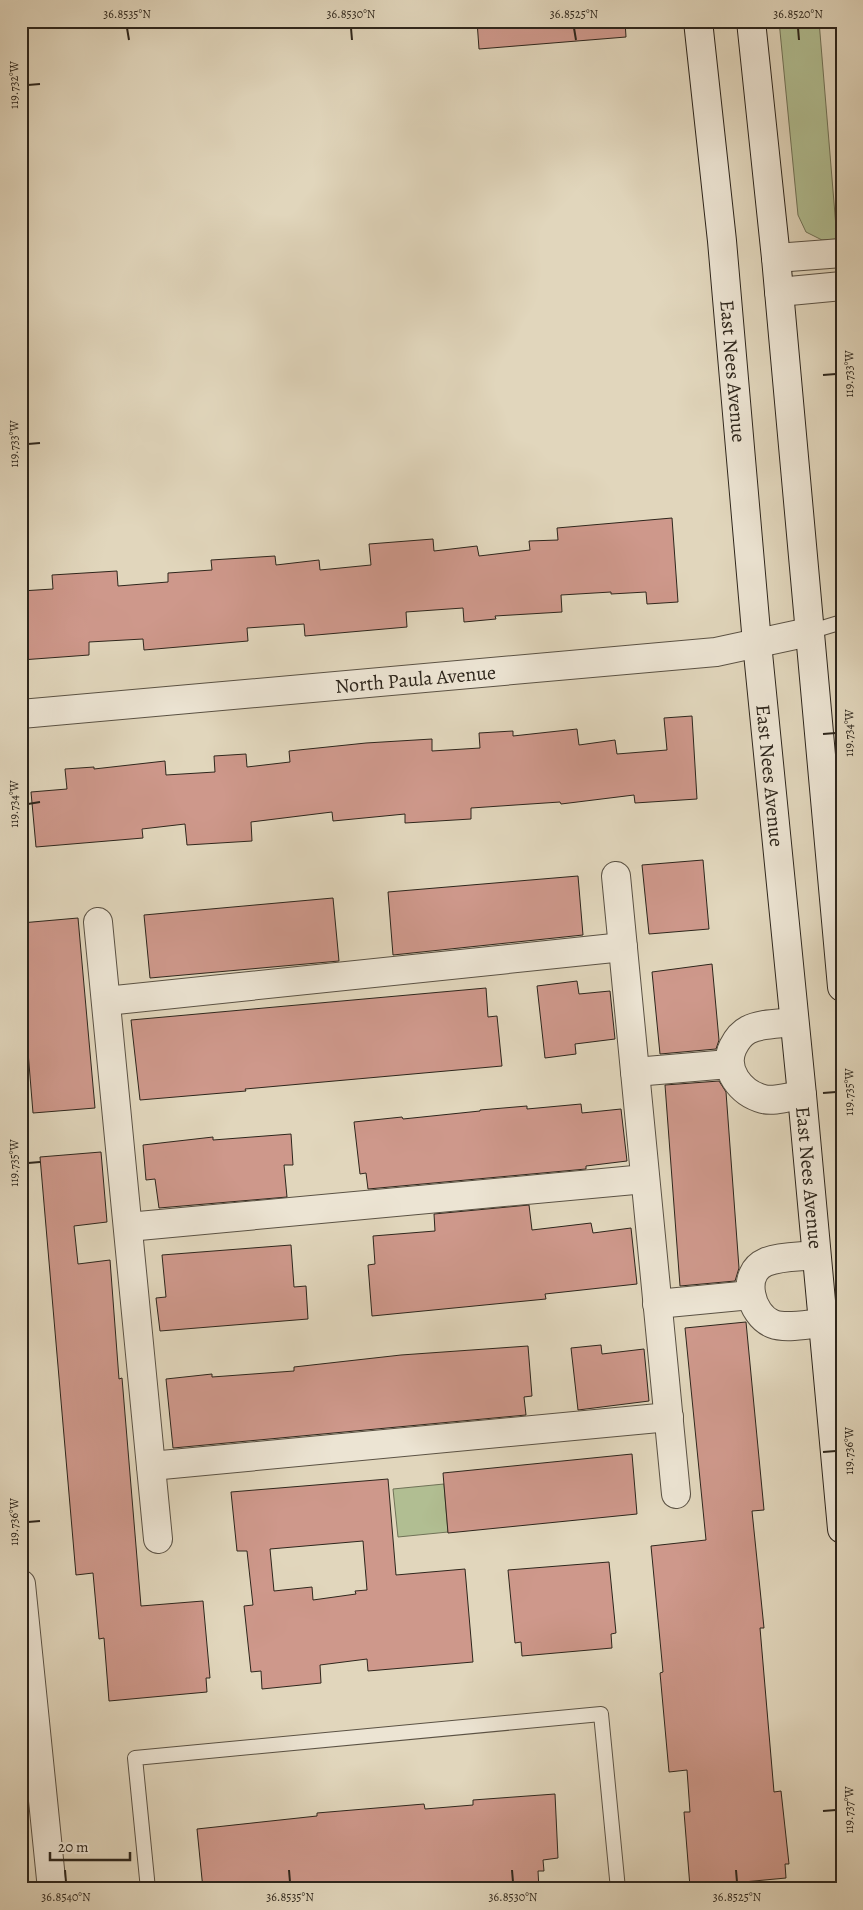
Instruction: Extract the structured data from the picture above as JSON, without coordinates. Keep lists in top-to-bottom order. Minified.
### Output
{"streets":{"street":["East Nees Avenue","North Paula Avenue"]},"crossings":[["East Nees Avenue","North Paula Avenue"]],"scale_bar":"20 m","coordinates":["36.8535°N","36.8530°N","36.8525°N","36.8520°N","119.732°W","119.733°W","119.734°W","119.735°W","119.736°W","119.737°W","36.8540°N"]}
